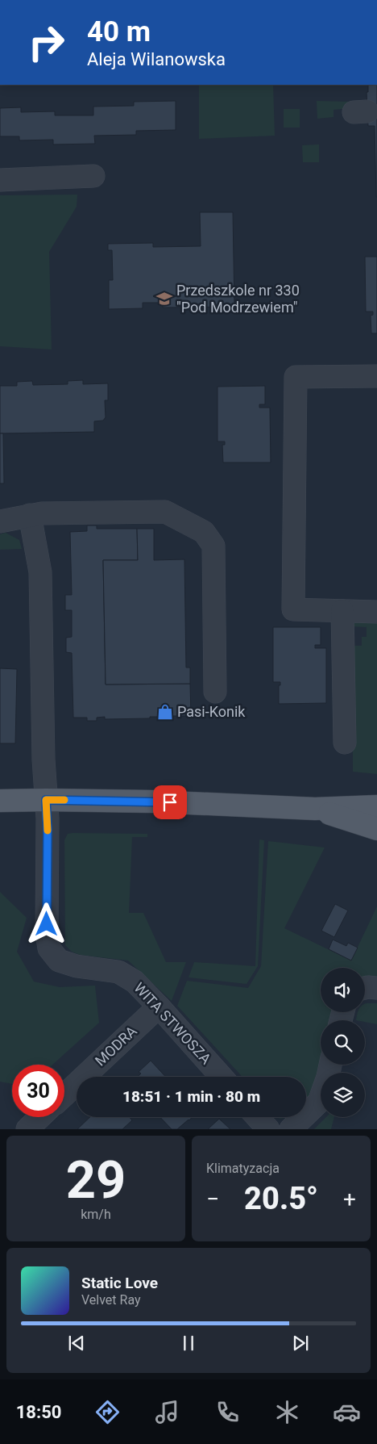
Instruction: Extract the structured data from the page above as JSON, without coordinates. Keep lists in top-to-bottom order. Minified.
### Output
{"streets":{"street":["WITA STWOSZA","MODRA"]},"crossings":[["WITA STWOSZA","MODRA"]],"places":{"school or university":["Przedszkole nr 330 \"Pod Modrzewiem\""],"shop":["Pasi-Konik"]},"page":{"turn":["40 m","Aleja Wilanowska"],"limit":"30","trip":"18:51 · 1 min · 80 m","tile":[["29","km/h"],"Klimatyzacja"],"heat":["−","20.5°","+"],"song":["Static Love","Velvet Ray"],"tabs":"18:50"}}
